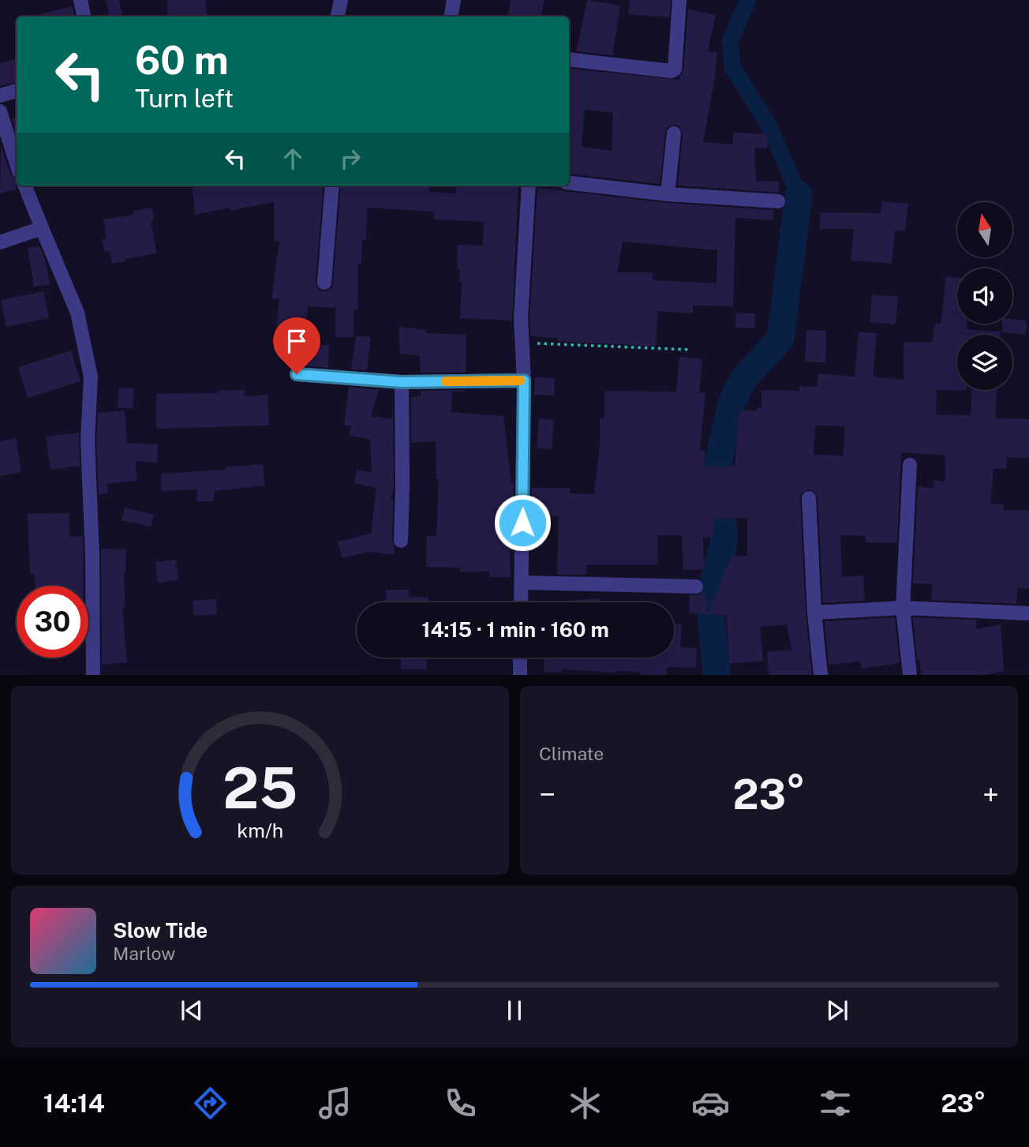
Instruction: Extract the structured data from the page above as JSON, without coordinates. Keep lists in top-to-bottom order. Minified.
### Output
{"north":"top","page":{"turn":["60 m","Turn left"],"limit":"30","trip":"14:15 · 1 min · 160 m","tile":"Climate","heat":["−","23°","+"],"song":["Slow Tide","Marlow"],"tabs":["14:14","23°"],"gauge":["25","km/h"]}}
